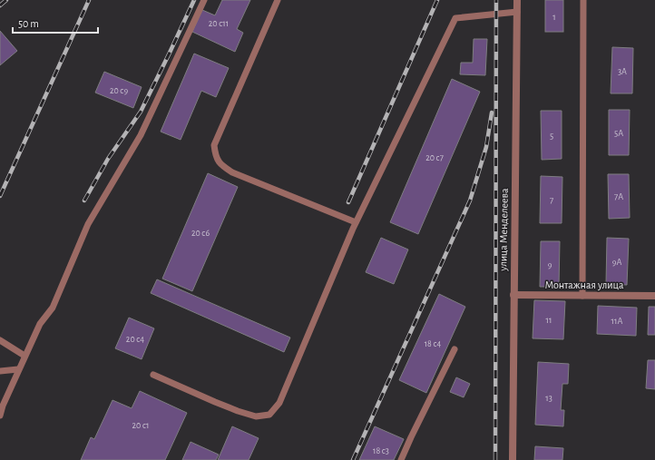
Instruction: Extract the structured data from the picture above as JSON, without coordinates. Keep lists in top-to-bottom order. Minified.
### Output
{"streets":{"street":["улица Менделеева","Монтажная улица"]},"crossings":[["улица Менделеева","Монтажная улица"]],"house_numbers":["1","20 с11","3А","20 с9","5А","5","20 с7","7А","7","20 с6","9А","9","11","11А","20 с4","18 с4","13","20 с1","18 с3"],"scale_bar":"50 m"}
